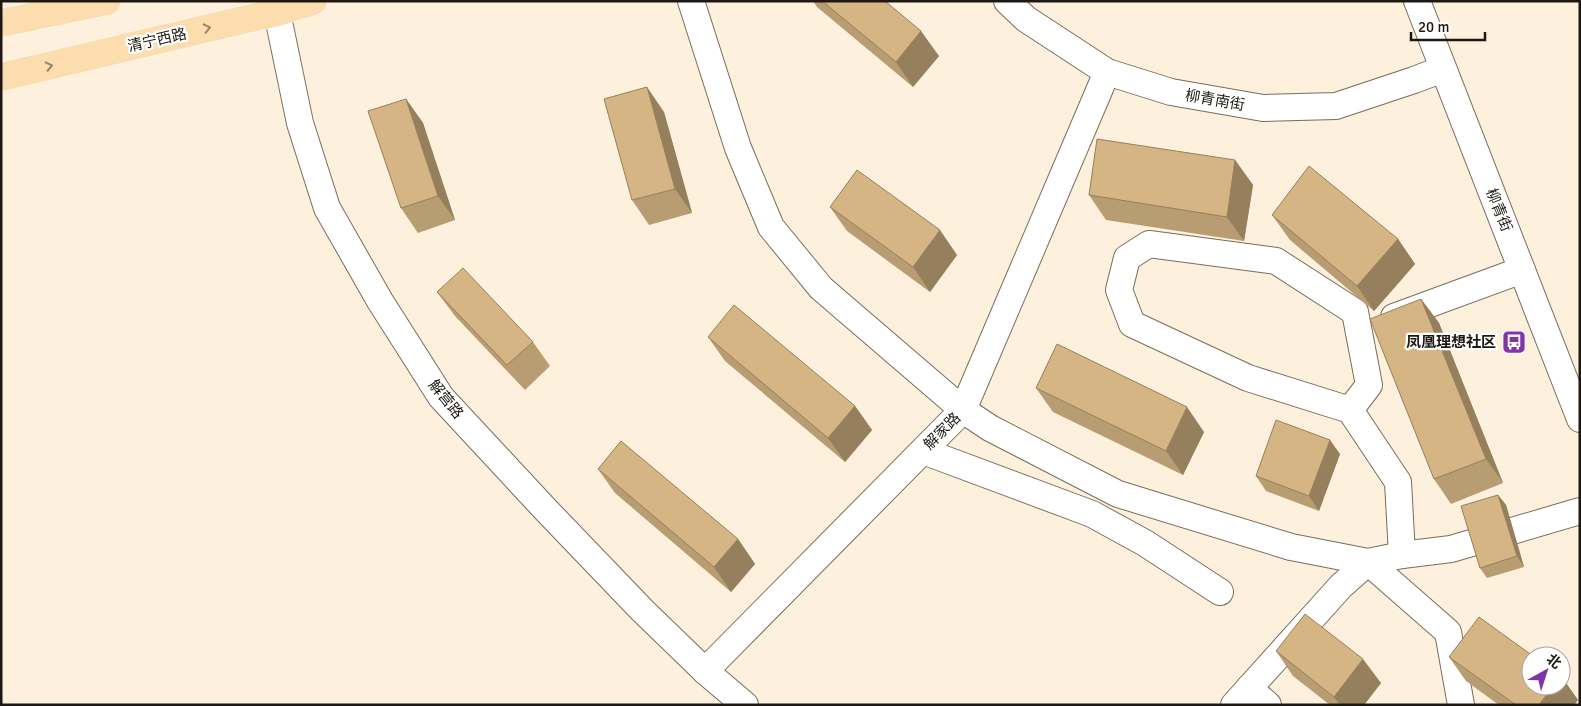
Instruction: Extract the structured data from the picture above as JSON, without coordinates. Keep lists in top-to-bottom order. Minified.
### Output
{"streets":{"main road":["清宁西路"],"street":["柳青南街","柳青街","解营路","解家路"]},"crossings":[["清宁西路","解营路"],["柳青南街","柳青街"],["柳青南街","解家路"],["解营路","解家路"]],"places":{"bus stop":["凤凰理想社区"]},"scale_bar":"20 m","north":"top right"}
